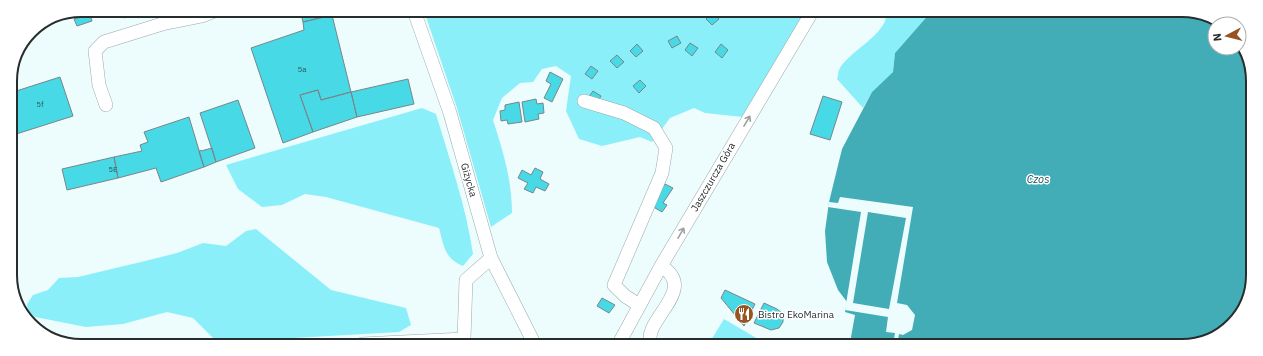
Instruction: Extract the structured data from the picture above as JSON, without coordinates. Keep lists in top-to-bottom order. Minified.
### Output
{"streets":{"street":["Jaszczurcza Góra","Giżycka"]},"one_way":["Jaszczurcza Góra"],"water":["Czos"],"places":{"restaurant":["Bistro EkoMarina"]},"house_numbers":["5a","5f","5E"],"north":"left"}
